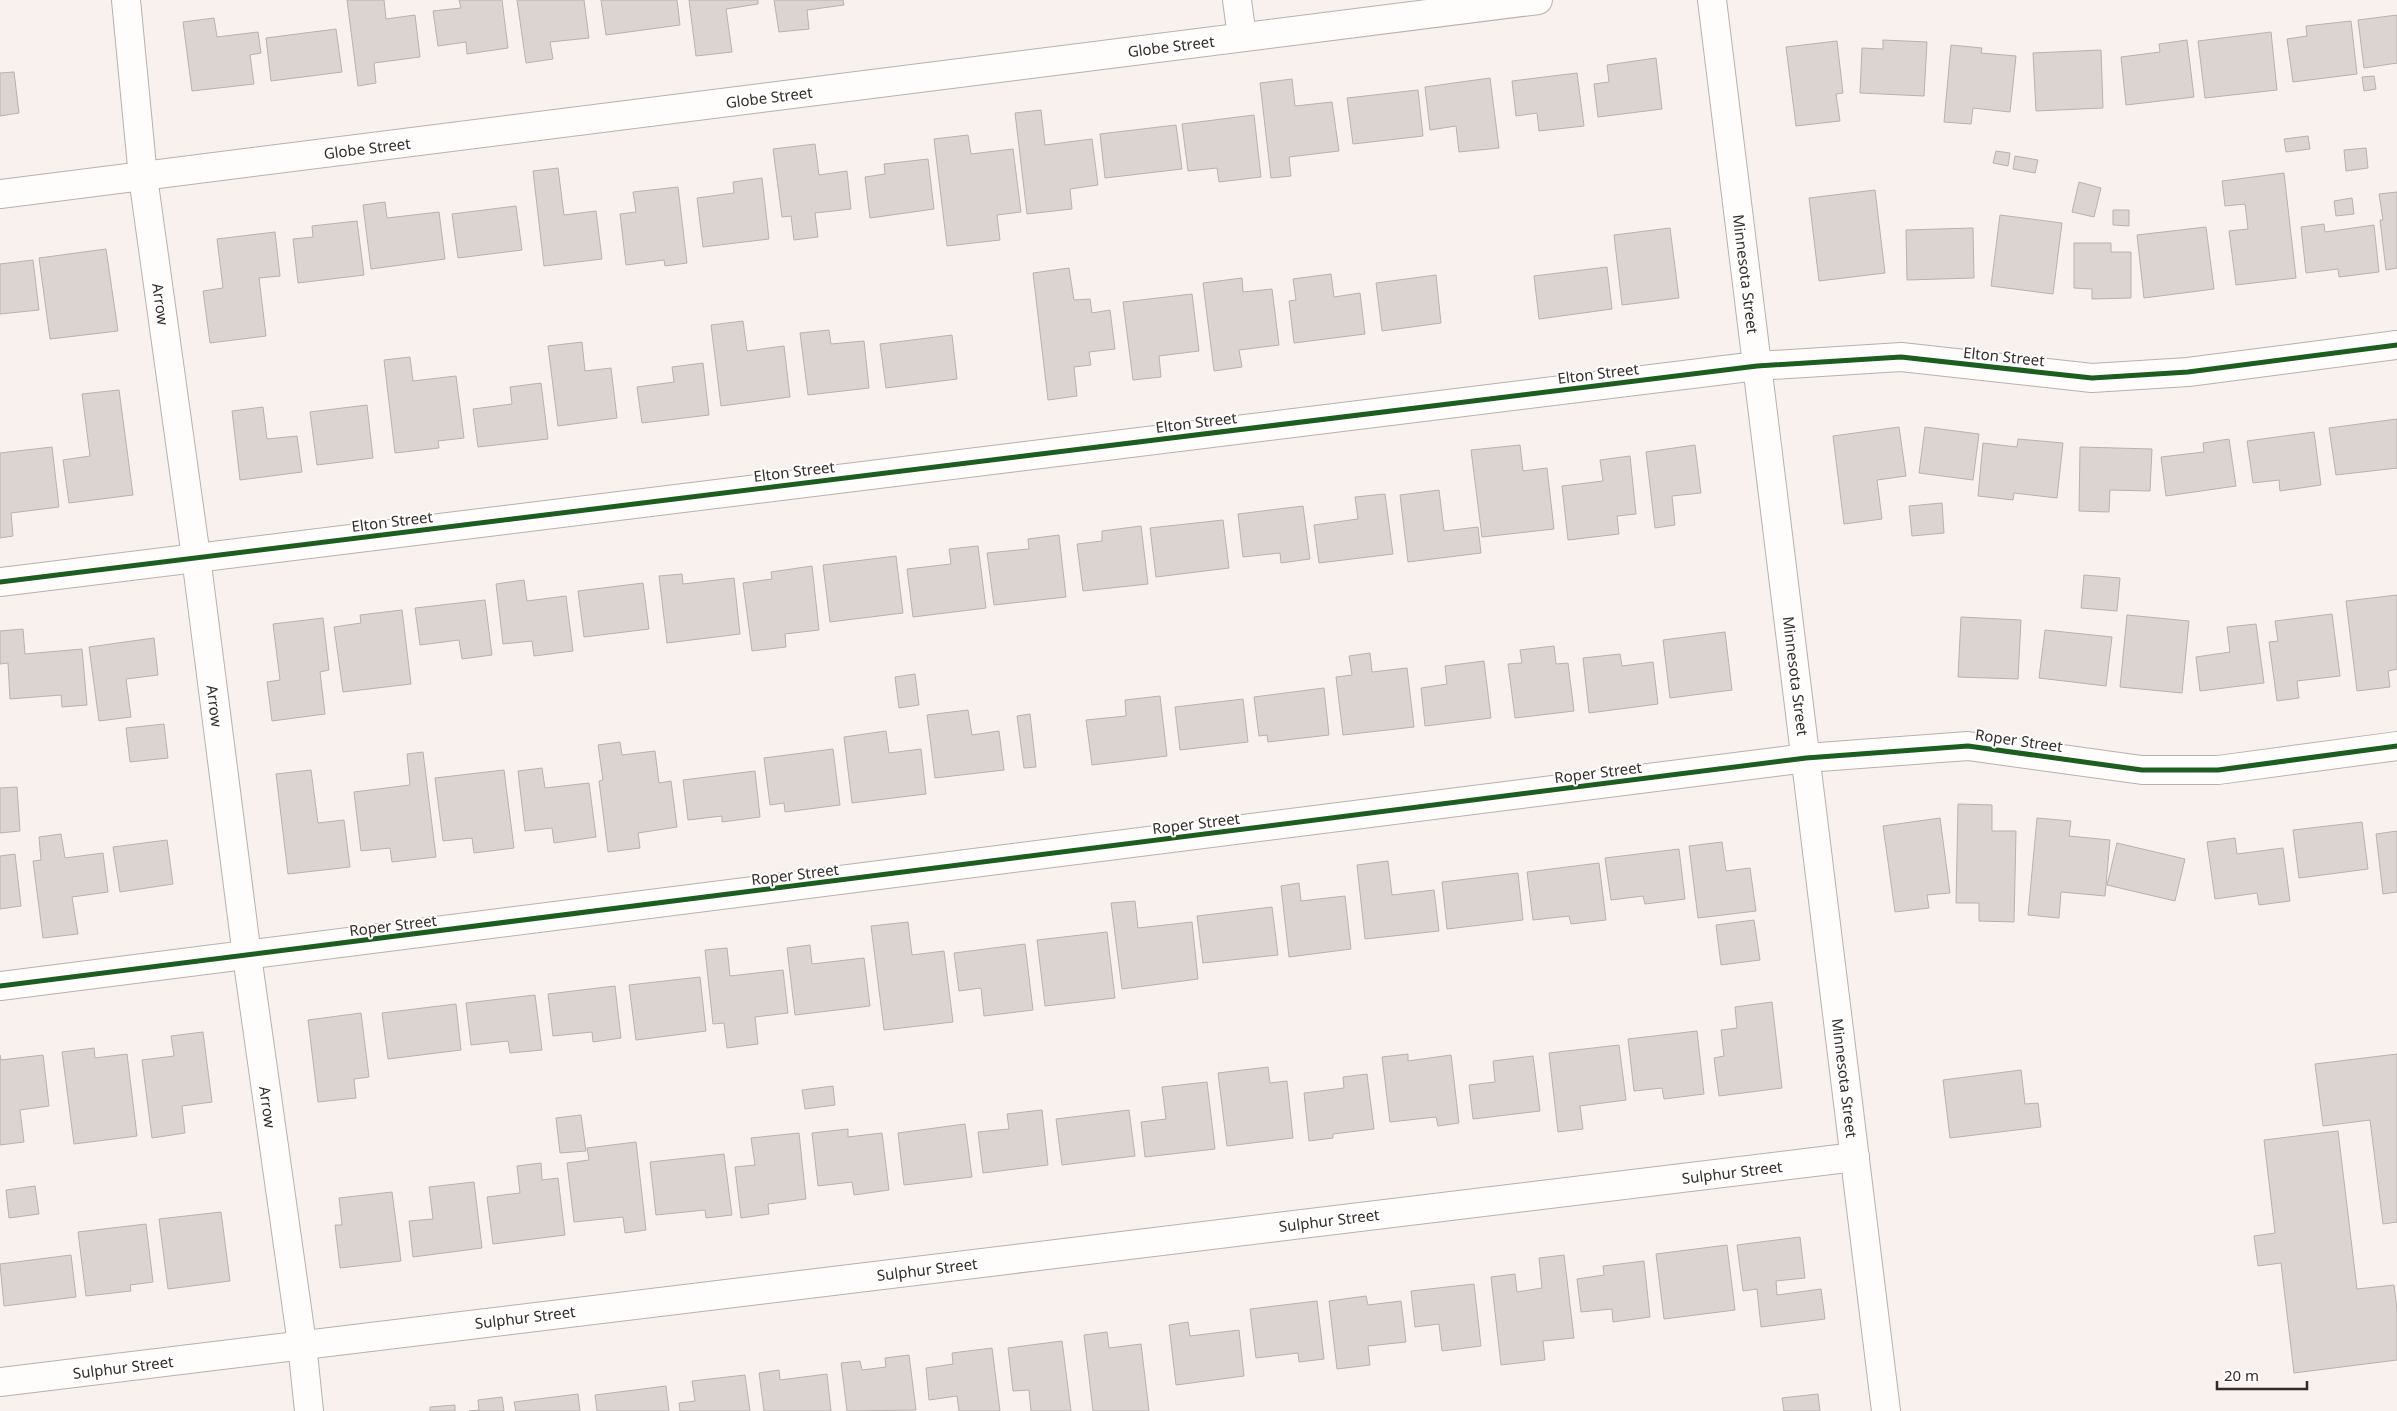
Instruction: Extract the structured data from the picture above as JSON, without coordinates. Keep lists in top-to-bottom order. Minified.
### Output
{"streets":{"street":["Globe Street","Minnesota Street","Arrow","Elton Street","Roper Street","Sulphur Street"]},"crossings":[["Globe Street","Arrow"],["Minnesota Street","Elton Street"],["Minnesota Street","Roper Street"],["Minnesota Street","Sulphur Street"],["Arrow","Elton Street"],["Arrow","Roper Street"],["Arrow","Sulphur Street"]],"scale_bar":"20 m"}
